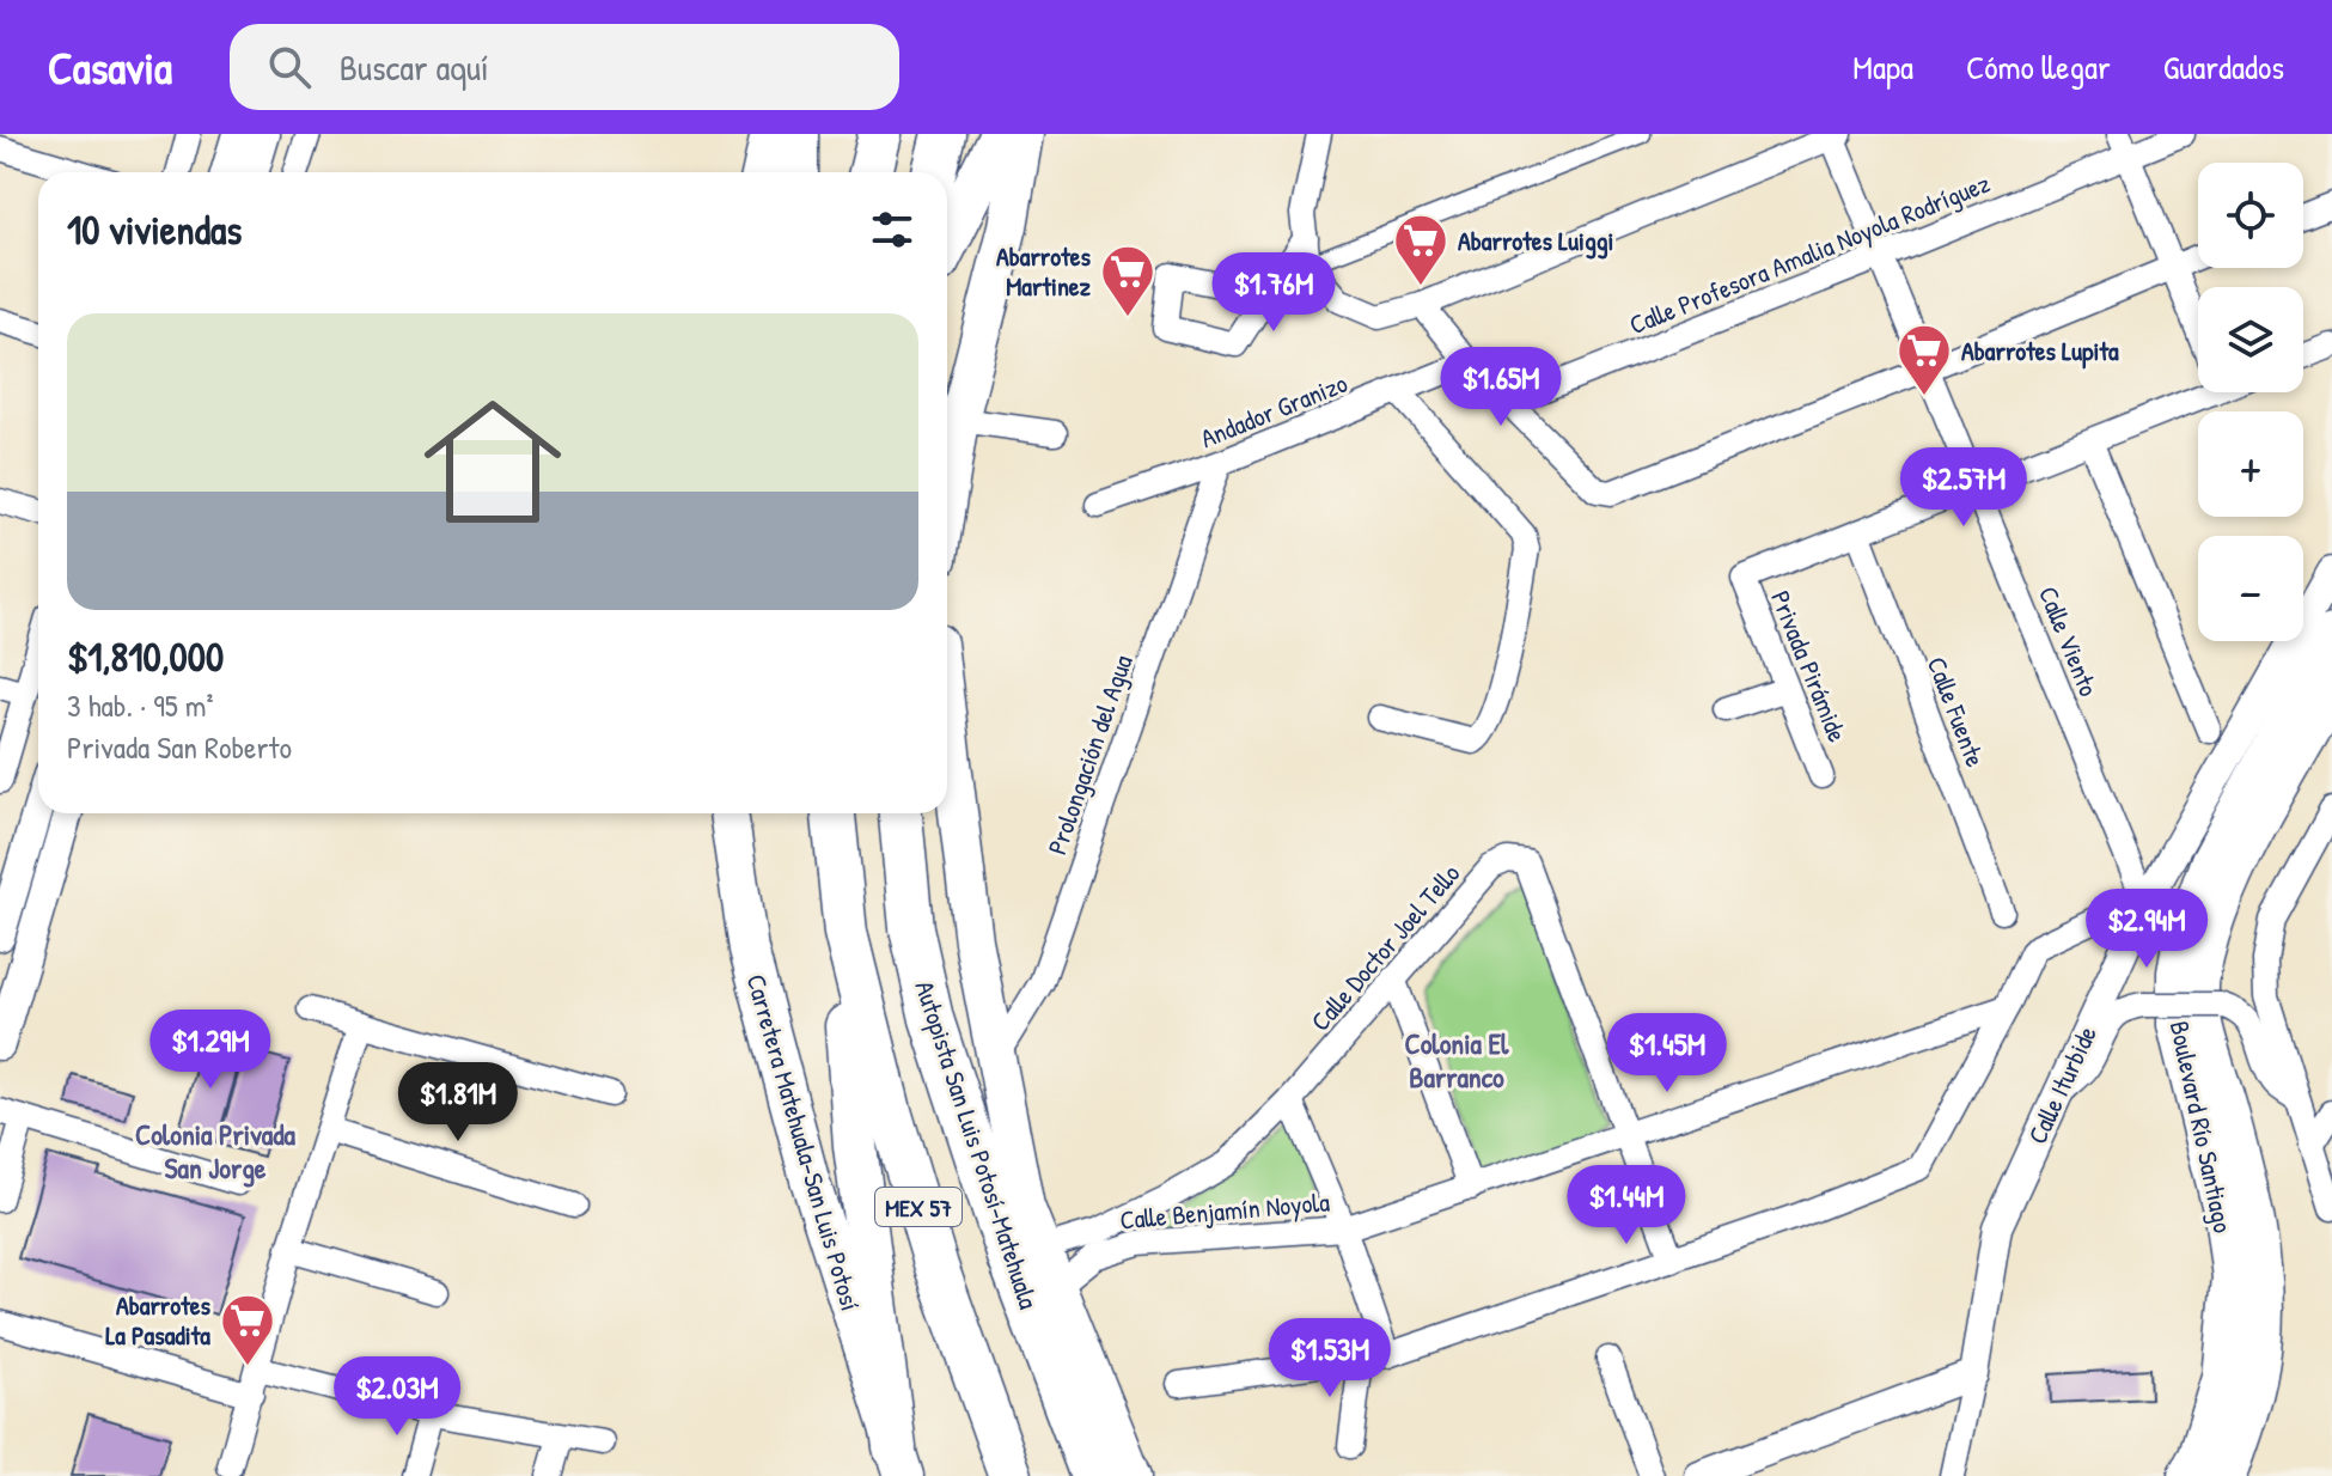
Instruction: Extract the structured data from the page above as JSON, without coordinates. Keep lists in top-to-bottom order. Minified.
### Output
{"streets":{"highway":["Autopista San Luis Potosí-Matehuala","MEX 57"],"main road":["Boulevard Río Santiago","Carretera Matehuala-San Luis Potosí"],"street":["Calle Profesora Amalia Noyola Rodríguez","Andador Granizo","Calle Viento","Privada Pirámide","Calle Fuente","Prolongación del Agua","Calle Doctor Joel Tello","Calle Iturbide","Calle Benjamín Noyola"]},"crossings":[["Calle Profesora Amalia Noyola Rodríguez","Calle Viento"],["Andador Granizo","Prolongación del Agua"],["Calle Viento","Calle Iturbide"],["Privada Pirámide","Calle Fuente"],["Calle Doctor Joel Tello","Calle Benjamín Noyola"]],"districts":["Colonia El Barranco","Colonia Privada San Jorge"],"places":{"supermarket":["Abarrotes Luiggi","Abarrotes Martinez","Abarrotes Lupita","Abarrotes La Pasadita"]},"page":{"header":"Casavia","search":"Buscar aquí","nav":["Mapa","Cómo llegar","Guardados"],"map_buttons":["+","−"],"heading":"10 viviendas","price":["$1.76M","$1.65M","$2.57M","$2.94M","$1.29M","$1.45M","$1.81M","$1.44M","$1.53M","$2.03M"],"list":[{"name":"$1,810,000","note":"3 hab. · 95 m² · Privada San Roberto"}]}}
